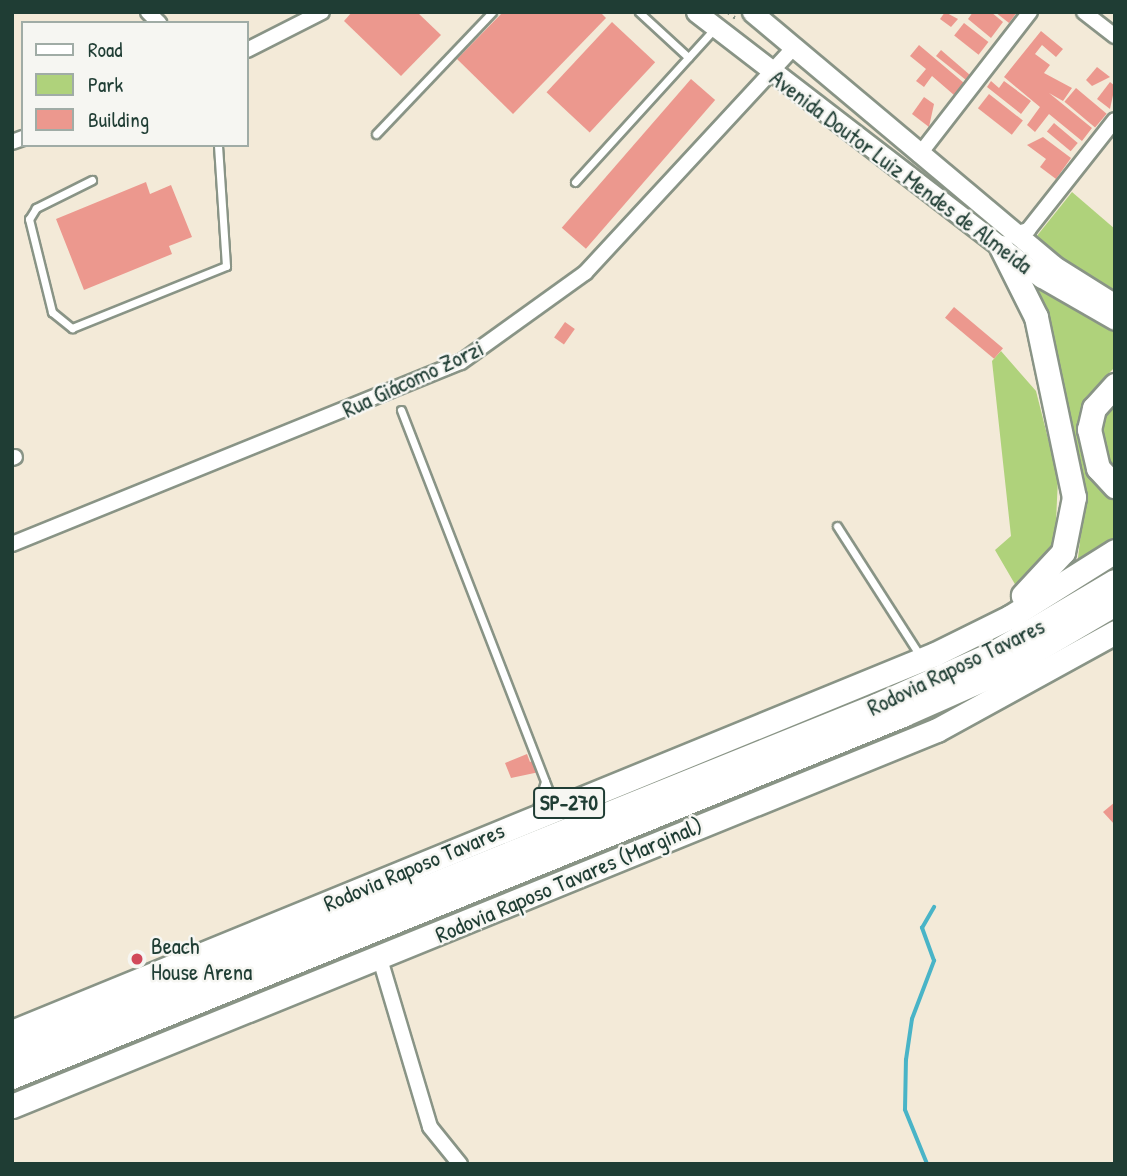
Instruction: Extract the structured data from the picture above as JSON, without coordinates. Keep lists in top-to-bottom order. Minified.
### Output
{"streets":{"highway":["Rodovia Raposo Tavares","SP-270","Rodovia Raposo Tavares (Marginal)"],"main road":["Avenida Doutor Luiz Mendes de Almeida"],"street":["Rua Giácomo Zorzi"]},"crossings":[["Avenida Doutor Luiz Mendes de Almeida","Rua Giácomo Zorzi"]],"places":["Beach House Arena"],"legend":["Road","Park","Building"]}
